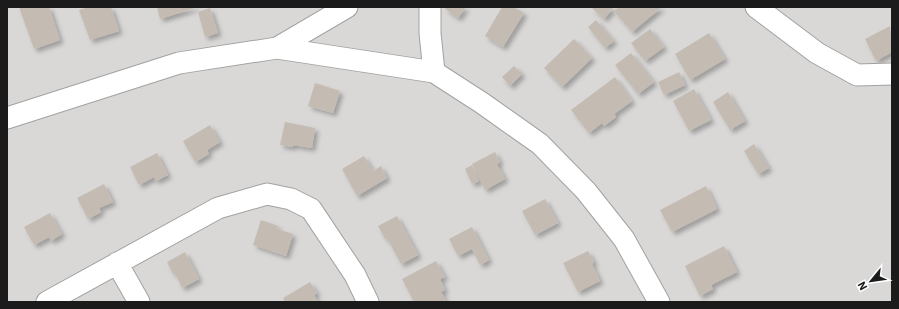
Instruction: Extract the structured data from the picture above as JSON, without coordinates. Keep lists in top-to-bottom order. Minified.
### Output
{"north":"bottom left"}
